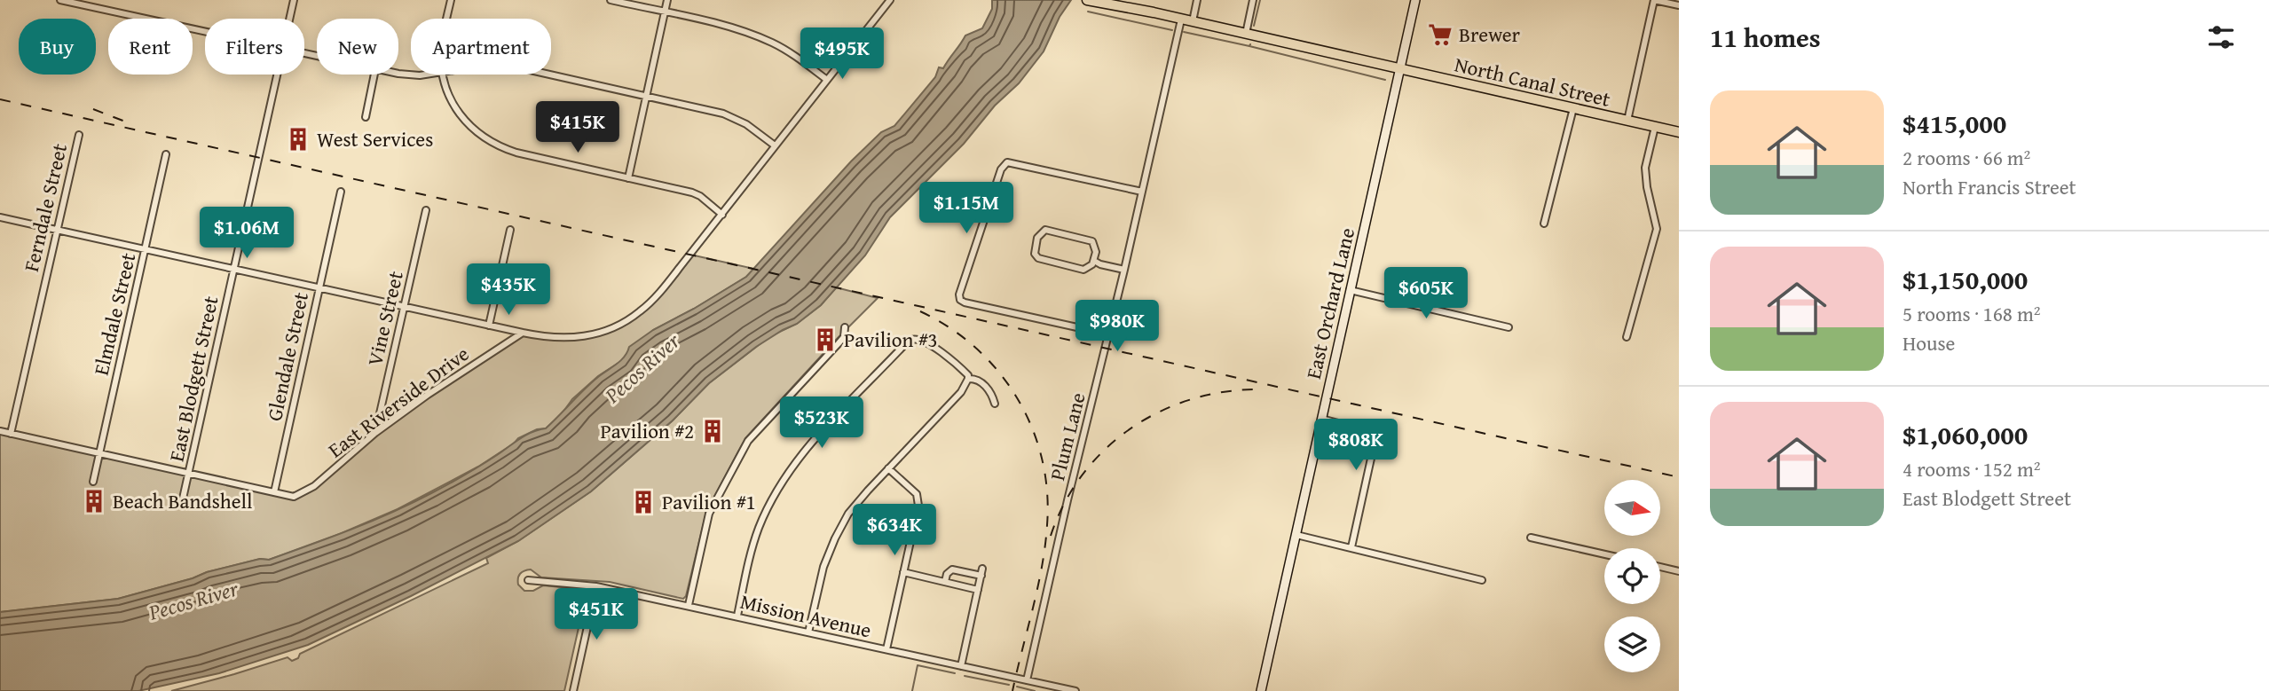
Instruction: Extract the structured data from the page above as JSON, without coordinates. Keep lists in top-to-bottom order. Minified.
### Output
{"streets":{"main road":["North Canal Street"],"street":["Ferndale Street","East Orchard Lane","Elmdale Street","Vine Street","Glendale Street","East Blodgett Street","East Riverside Drive","Plum Lane","Mission Avenue"]},"crossings":[["North Canal Street","East Orchard Lane"],["North Canal Street","Plum Lane"],["Ferndale Street","East Riverside Drive"],["Elmdale Street","East Riverside Drive"],["Vine Street","East Riverside Drive"],["Glendale Street","East Riverside Drive"],["East Blodgett Street","East Riverside Drive"],["Plum Lane","Mission Avenue"]],"water":["Pecos River"],"places":{"supermarket":["Brewer"],"building":["West Services","Pavilion #3","Pavilion #2","Beach Bandshell","Pavilion #1"]},"north":"right","page":{"heading":"11 homes","chip":["Buy","Rent","Filters","New","Apartment"],"price":["$495K","$415K","$1.15M","$1.06M","$435K","$605K","$980K","$523K","$808K","$634K","$451K"],"list":[{"name":"$415,000","note":"2 rooms · 66 m² · North Francis Street"},{"name":"$1,150,000","note":"5 rooms · 168 m² · House"},{"name":"$1,060,000","note":"4 rooms · 152 m² · East Blodgett Street"}]}}
